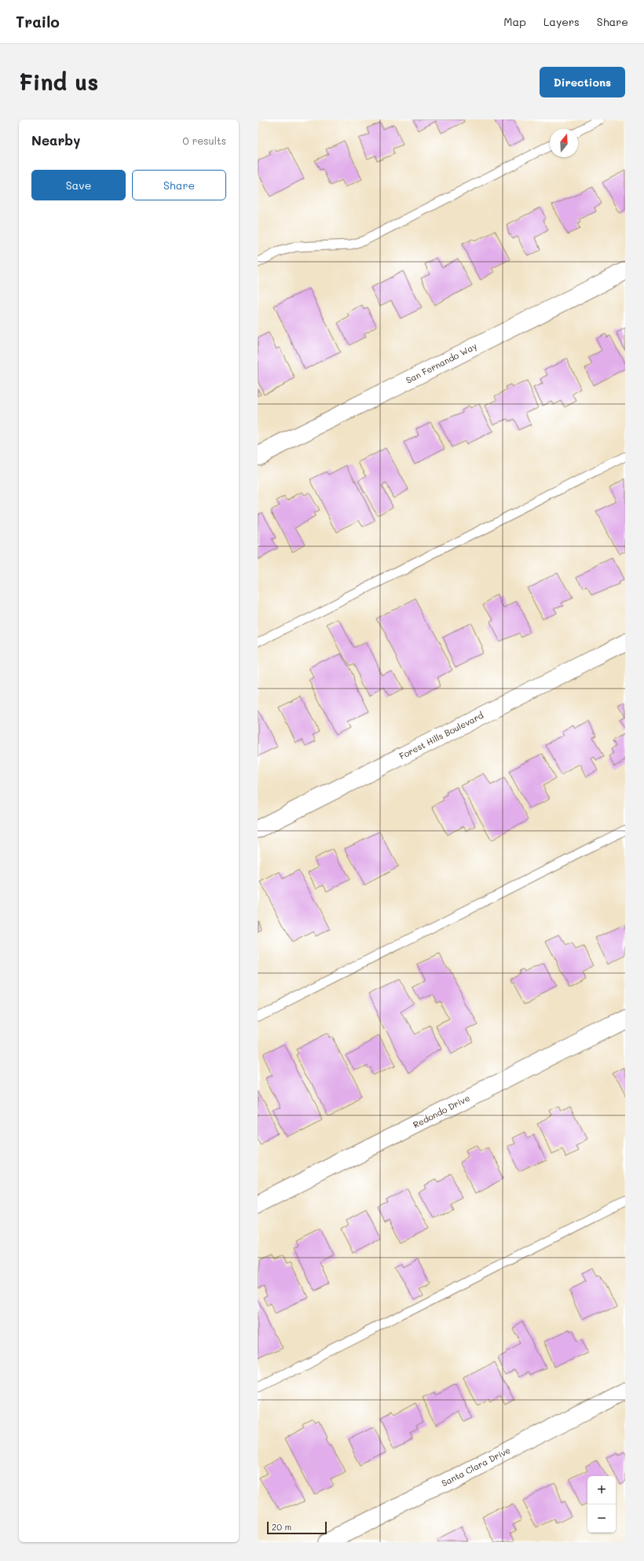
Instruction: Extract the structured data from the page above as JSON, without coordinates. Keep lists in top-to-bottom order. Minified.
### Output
{"streets":{"street":["San Fernando Way","Forest Hills Boulevard","Redondo Drive","Santa Clara Drive"]},"scale_bar":"20 m","north":"top","page":{"header":"Trailo","nav":["Map","Layers","Share"],"buttons":["Directions",["Save","Share"]],"title":"Find us","heading":["Nearby","0 results"],"map_buttons":["+","−"],"scale":"20 m"}}
